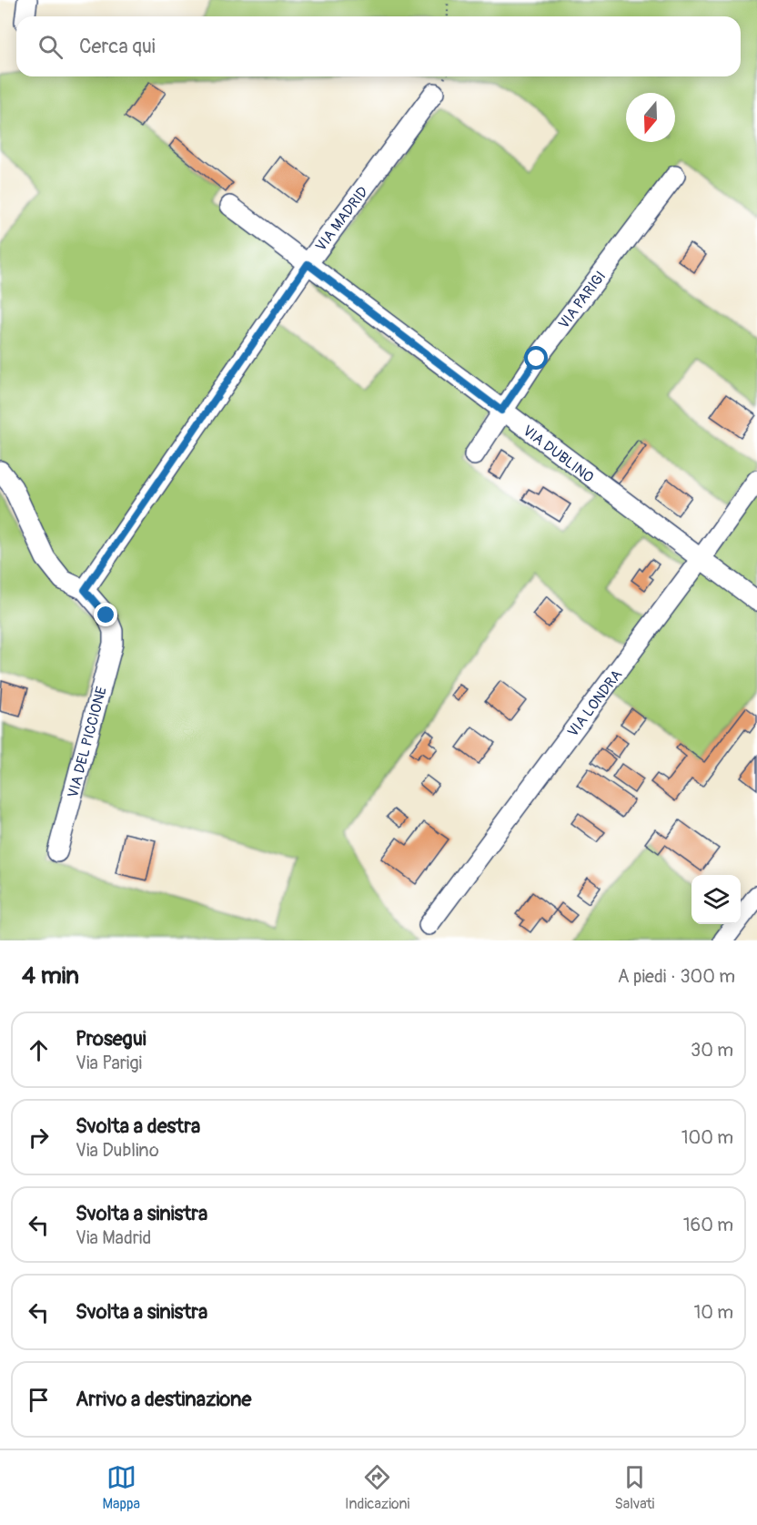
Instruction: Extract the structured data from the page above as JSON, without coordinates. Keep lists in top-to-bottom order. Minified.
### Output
{"streets":{"street":["VIA MADRID","VIA PARIGI","VIA DUBLINO","VIA LONDRA","VIA DEL PICCIONE"]},"crossings":[["VIA MADRID","VIA DUBLINO"],["VIA MADRID","VIA DEL PICCIONE"],["VIA PARIGI","VIA DUBLINO"],["VIA DUBLINO","VIA LONDRA"]],"north":"bottom","page":{"search":"Cerca qui","heading":["4 min","A piedi · 300 m"],"list":[["Prosegui","Via Parigi","30 m"],["Svolta a destra","Via Dublino","100 m"],["Svolta a sinistra","Via Madrid","160 m"],["Svolta a sinistra","10 m"],"Arrivo a destinazione"],"nav":["Mappa","Indicazioni","Salvati"]}}
